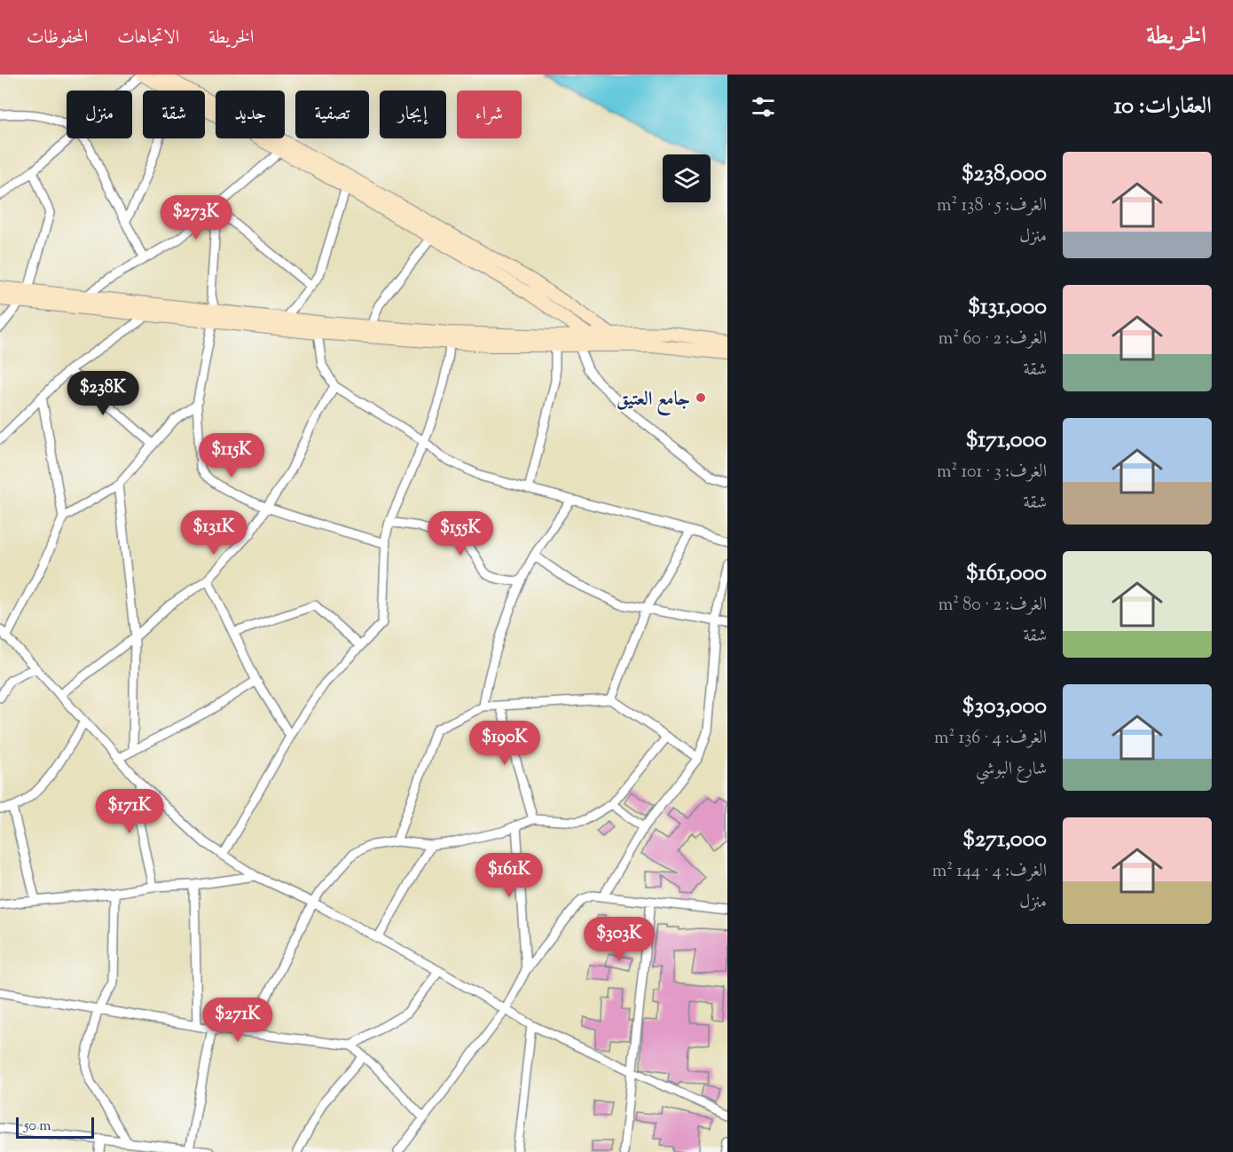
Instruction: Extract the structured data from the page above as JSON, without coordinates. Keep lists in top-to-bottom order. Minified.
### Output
{"places":["جامع العتيق"],"scale_bar":"50 m","page":{"header":"الخريطة","nav":["الخريطة","الاتجاهات","المحفوظات"],"heading":"العقارات: 10","chip":["شراء","إيجار","تصفية","جديد","شقة","منزل"],"list":[{"name":"$238,000","note":"الغرف: 5 · 138 m² · منزل"},{"name":"$131,000","note":"الغرف: 2 · 60 m² · شقة"},{"name":"$171,000","note":"الغرف: 3 · 101 m² · شقة"},{"name":"$161,000","note":"الغرف: 2 · 80 m² · شقة"},{"name":"$303,000","note":"الغرف: 4 · 136 m² · شارع البوشي"},{"name":"$271,000","note":"الغرف: 4 · 144 m² · منزل"}],"price":["$273K","$238K","$115K","$131K","$155K","$190K","$171K","$161K","$303K","$271K"],"scale":"50 m"}}
